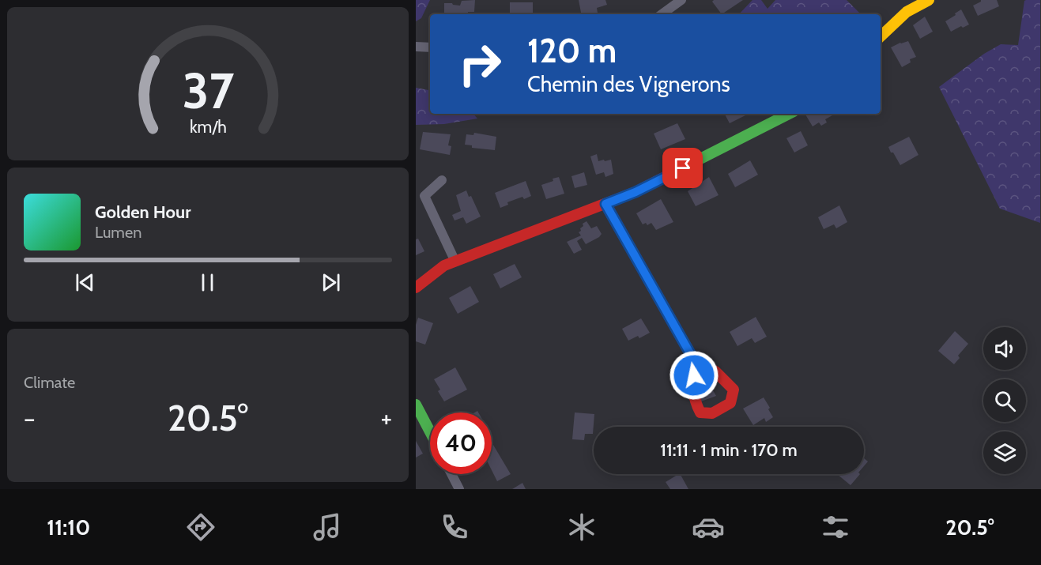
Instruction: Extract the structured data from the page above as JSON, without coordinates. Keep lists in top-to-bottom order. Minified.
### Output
{"page":{"turn":["120 m","Chemin des Vignerons"],"song":["Golden Hour","Lumen"],"tile":"Climate","heat":["−","20.5°","+"],"limit":"40","trip":"11:11 · 1 min · 170 m","tabs":["11:10","20.5°"],"gauge":["37","km/h"]}}
